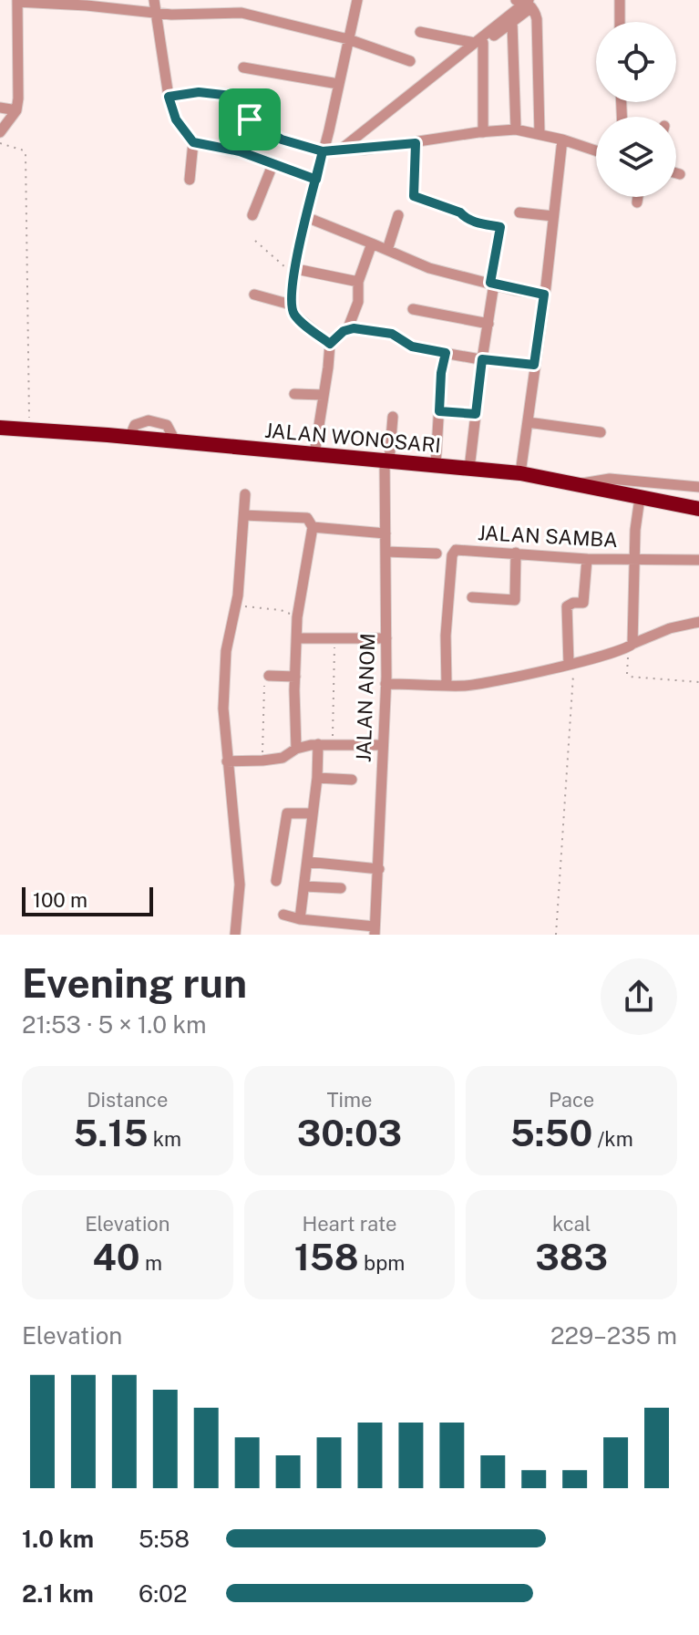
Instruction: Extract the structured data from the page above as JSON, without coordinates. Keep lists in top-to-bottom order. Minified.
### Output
{"streets":{"highway":["JALAN WONOSARI"],"street":["JALAN SAMBA","JALAN ANOM"]},"crossings":[["JALAN WONOSARI","JALAN ANOM"]],"scale_bar":"100 m","page":{"scale":"100 m","heading":["Evening run","21:53 · 5 × 1.0 km"],"stats":[["Distance","5.15 km"],["Time","30:03"],["Pace","5:50 /km"],["Elevation","40 m"],["Heart rate","158 bpm"],["kcal","383"]],"chart":["Elevation","229–235 m"],"list":[{"name":"1.0 km","note":"5:58"},{"name":"2.1 km","note":"6:02"}]}}
